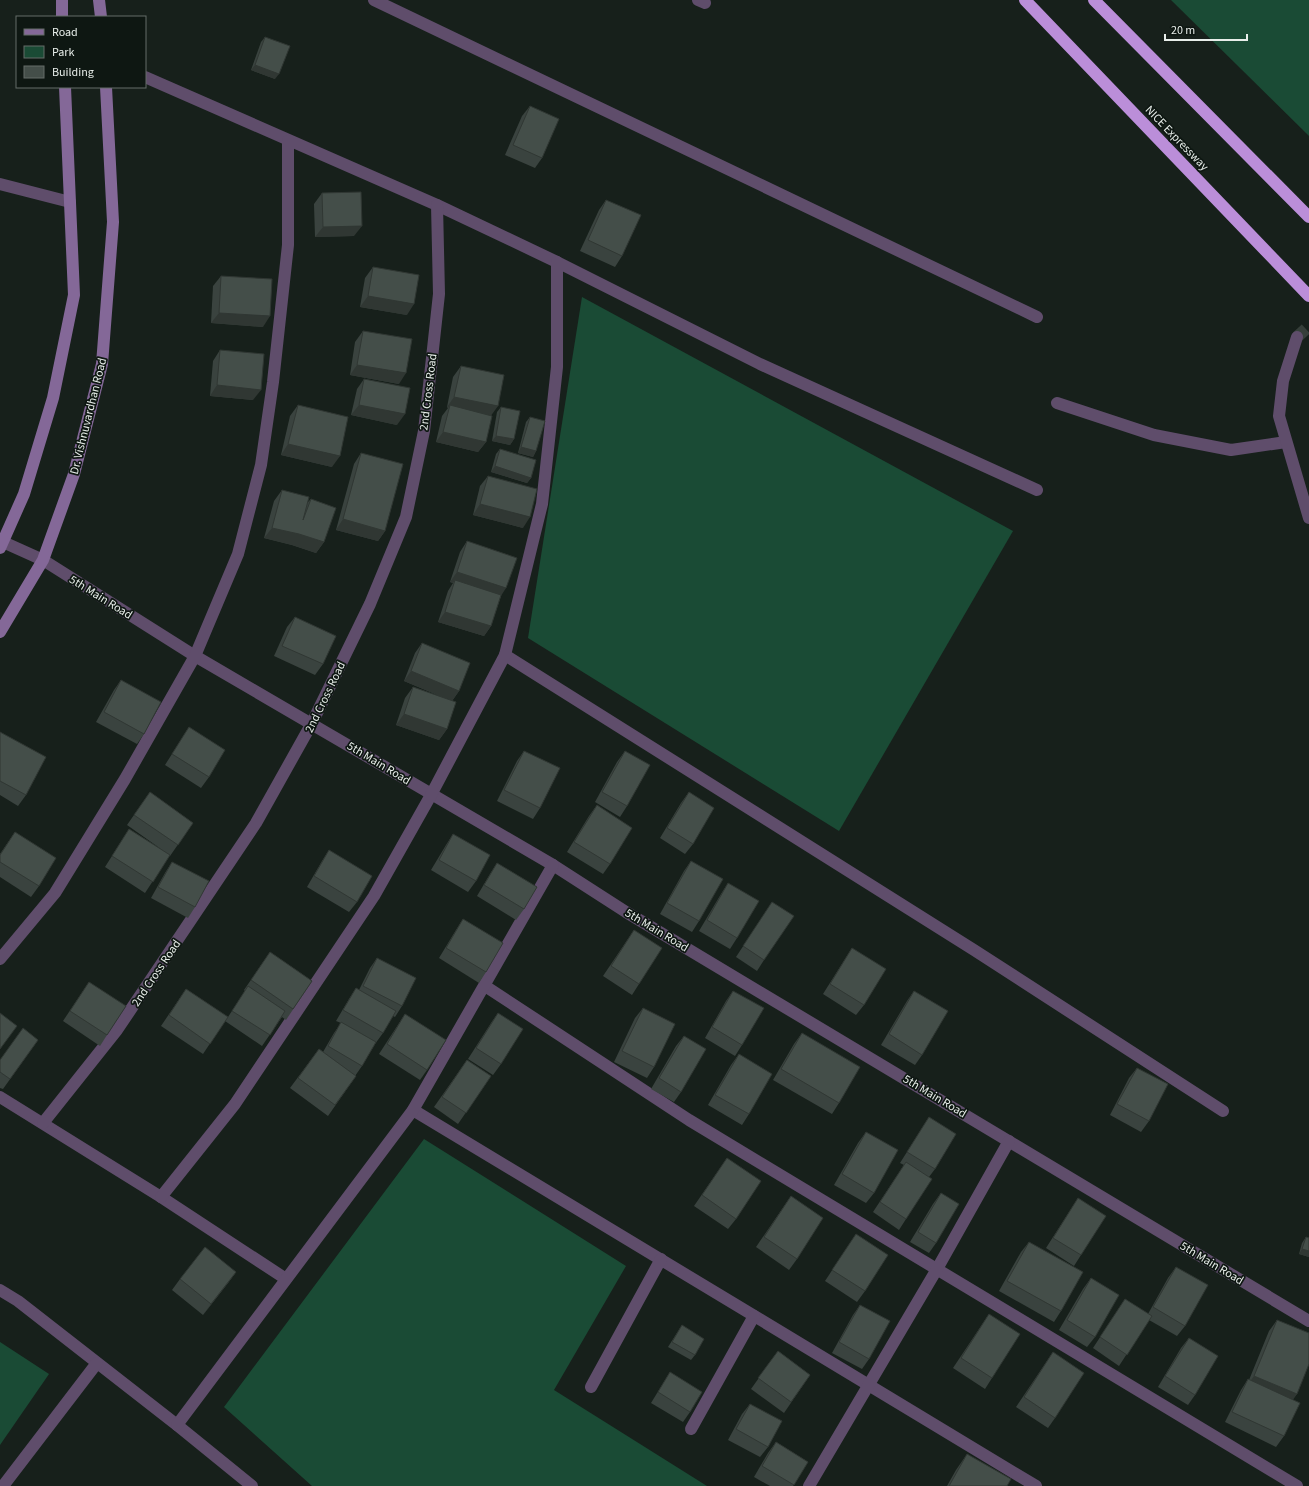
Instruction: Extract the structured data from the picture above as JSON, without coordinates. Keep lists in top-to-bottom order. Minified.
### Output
{"streets":{"highway":["NICE Expressway"],"main road":["Dr. Vishnuvardhan Road"],"street":["2nd Cross Road","5th Main Road"]},"crossings":[["2nd Cross Road","5th Main Road"],["Dr. Vishnuvardhan Road","5th Main Road"]],"legend":["Road","Park","Building"],"scale_bar":"20 m"}
